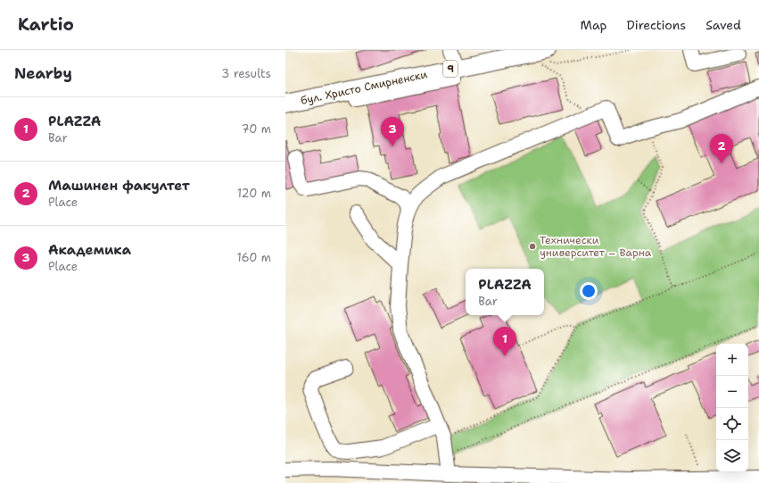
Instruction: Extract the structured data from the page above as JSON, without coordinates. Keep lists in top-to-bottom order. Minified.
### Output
{"streets":{"main road":["9","бул. Христо Смирненски"]},"places":["Технически университет – Варна"],"page":{"header":"Kartio","nav":["Map","Directions","Saved"],"heading":["Nearby","3 results"],"list":[{"mark":"1","name":"PLAZZA","note":"Bar","value":"70 m"},{"mark":"2","name":"Машинен факултет","note":"Place","value":"120 m"},{"mark":"3","name":"Академика","note":"Place","value":"160 m"}],"pins":["3","2","1"],"popup":["PLAZZA","Bar"],"map_buttons":["+","−"]}}
